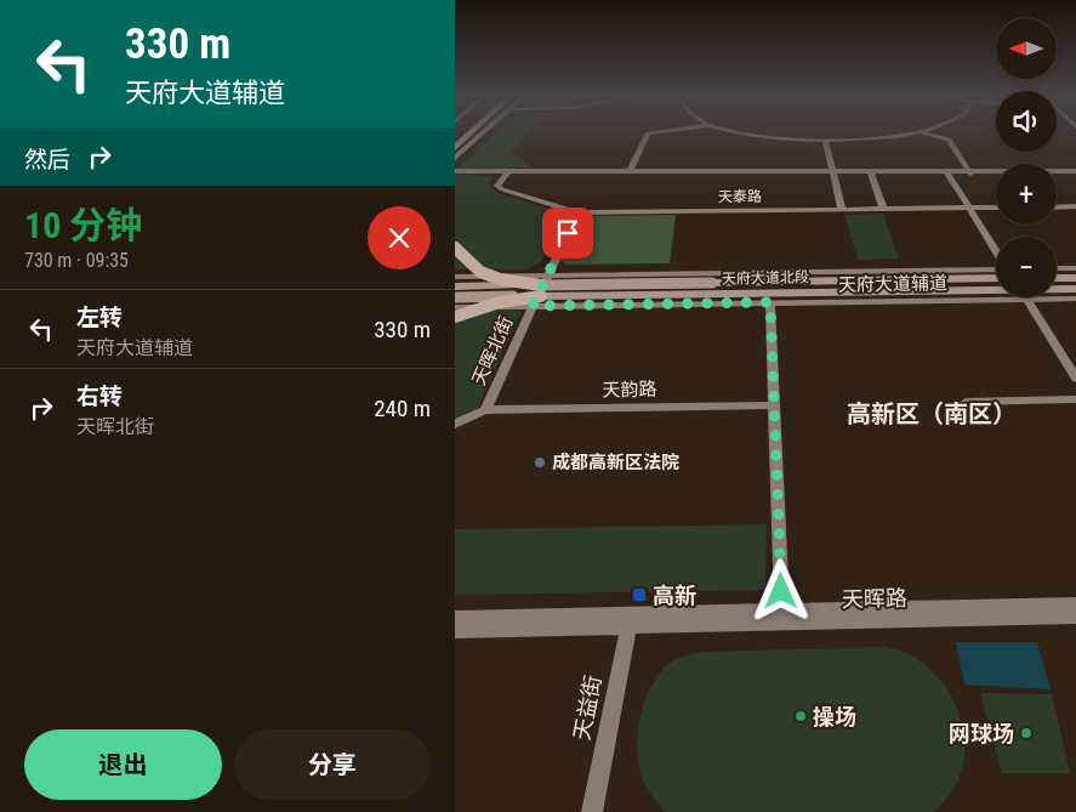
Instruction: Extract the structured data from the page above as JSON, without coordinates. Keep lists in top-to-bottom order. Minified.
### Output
{"streets":{"main road":["天府大道北段"],"street":["天泰路","天府大道辅道","天晖北街","天韵路","天晖路","天益街"]},"crossings":[["天泰路","天晖北街"],["天府大道北段","天府大道辅道"],["天府大道北段","天晖北街"],["天府大道辅道","天晖北街"],["天晖北街","天韵路"],["天晖路","天益街"]],"districts":["高新区（南区）"],"places":{"other":["成都高新区法院","操场","网球场"],"transit":["高新"]},"north":"left","page":{"turn":["330 m","天府大道辅道"],"map_buttons":["+","−"],"then":"然后","heading":["10 分钟","730 m · 09:35"],"list":[{"name":"左转","note":"天府大道辅道","value":"330 m"},{"name":"右转","note":"天晖北街","value":"240 m"}],"buttons":["退出","分享"]}}
